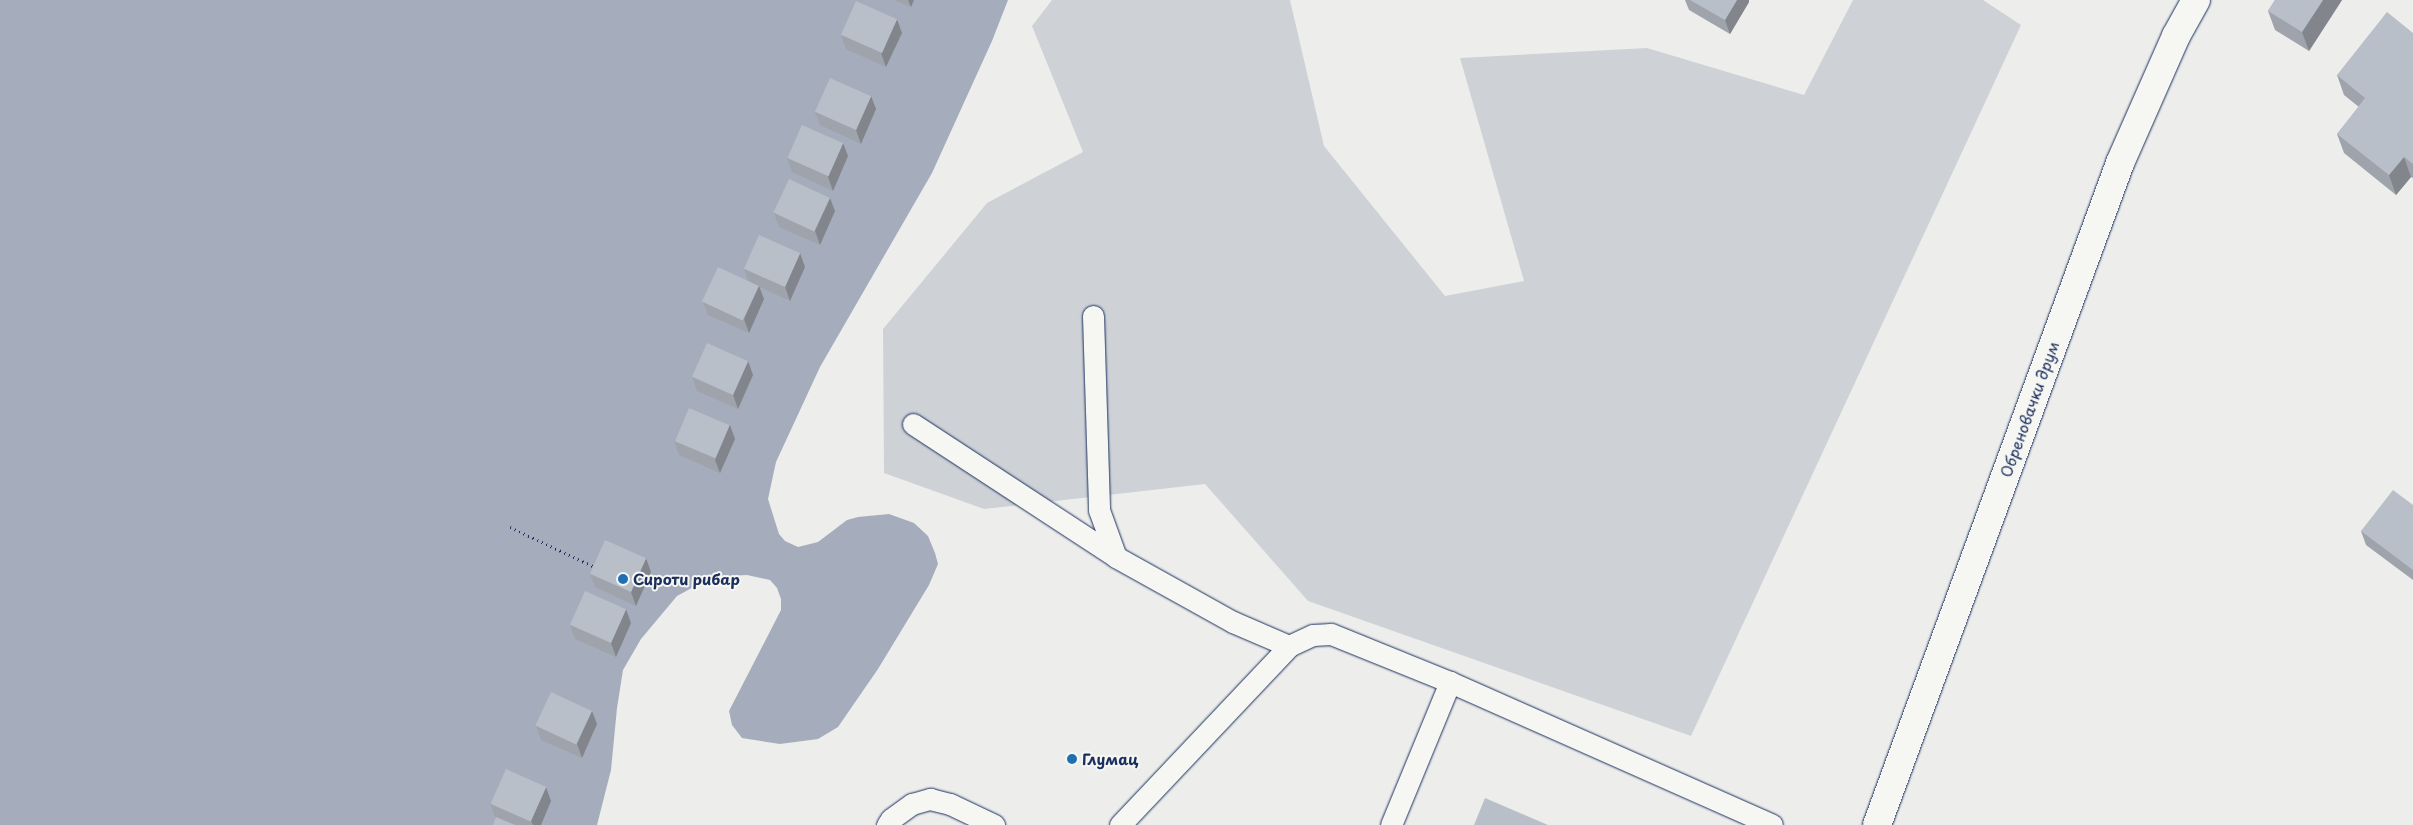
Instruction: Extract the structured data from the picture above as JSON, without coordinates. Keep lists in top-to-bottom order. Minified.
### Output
{"streets":{"street":["Обреновачки друм"]},"places":["Сироти рибар","Глумац"]}
